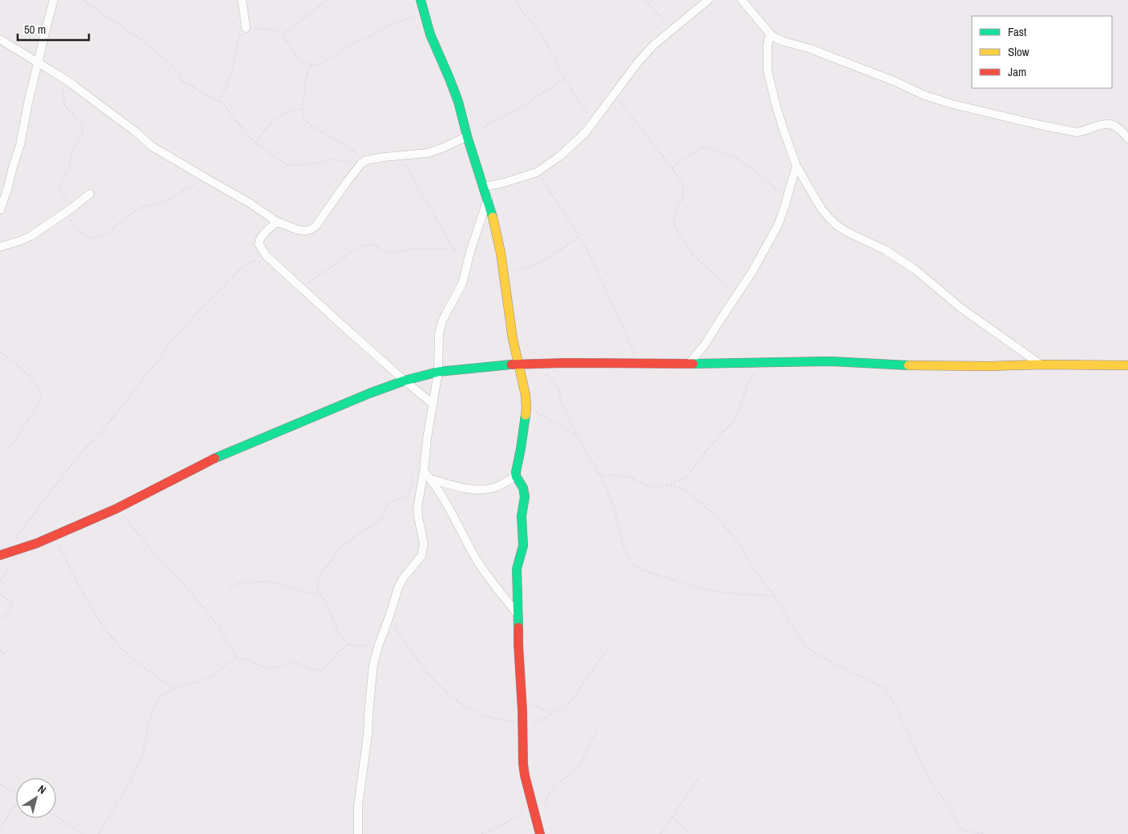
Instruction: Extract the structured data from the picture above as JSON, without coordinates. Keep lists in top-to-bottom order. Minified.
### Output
{"legend":["Fast","Slow","Jam"],"scale_bar":"50 m","north":"top right"}
